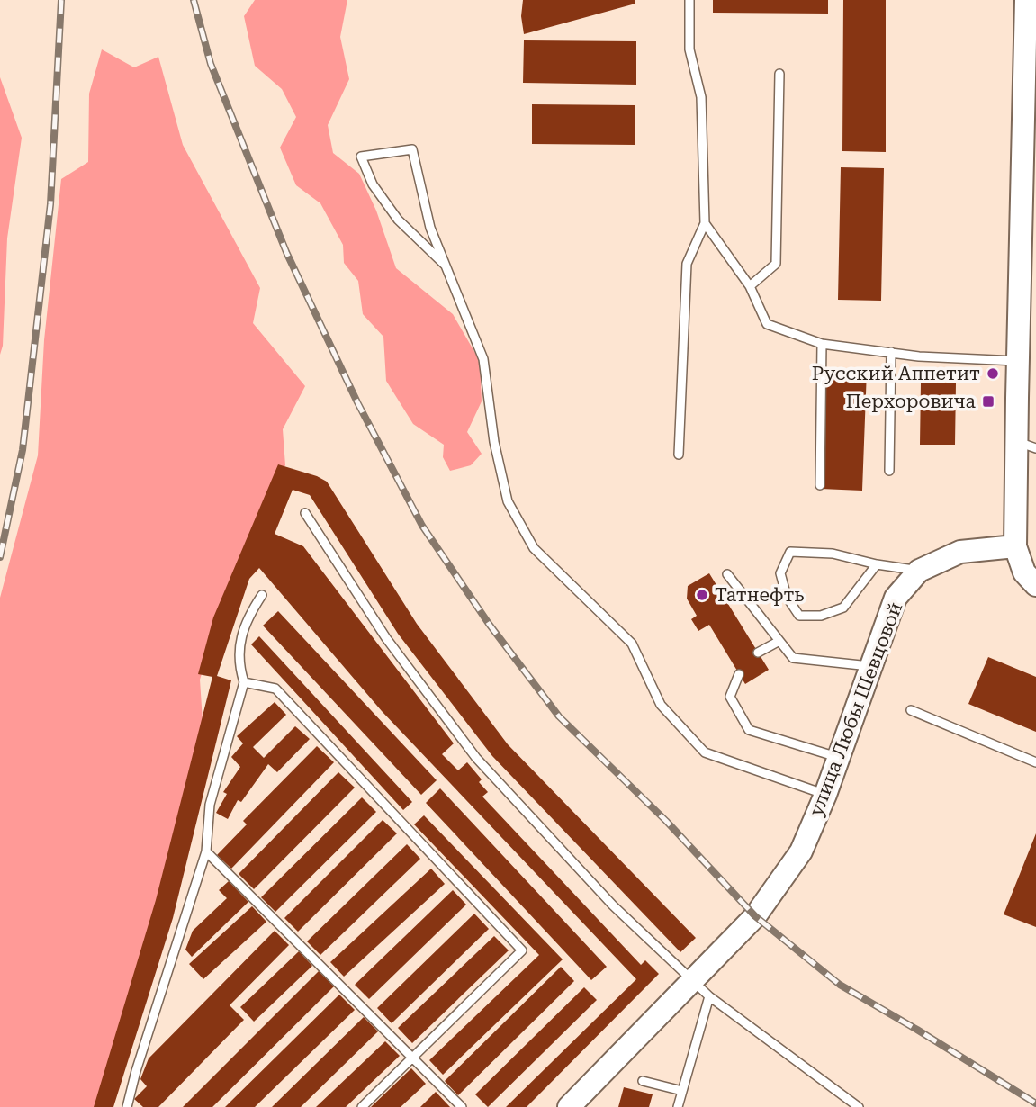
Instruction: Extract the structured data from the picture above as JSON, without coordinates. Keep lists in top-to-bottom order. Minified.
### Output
{"streets":{"street":["улица Любы Шевцовой"]},"places":{"other":["Русский Аппетит","Татнефть"],"transit":["Перхоровича"]}}
